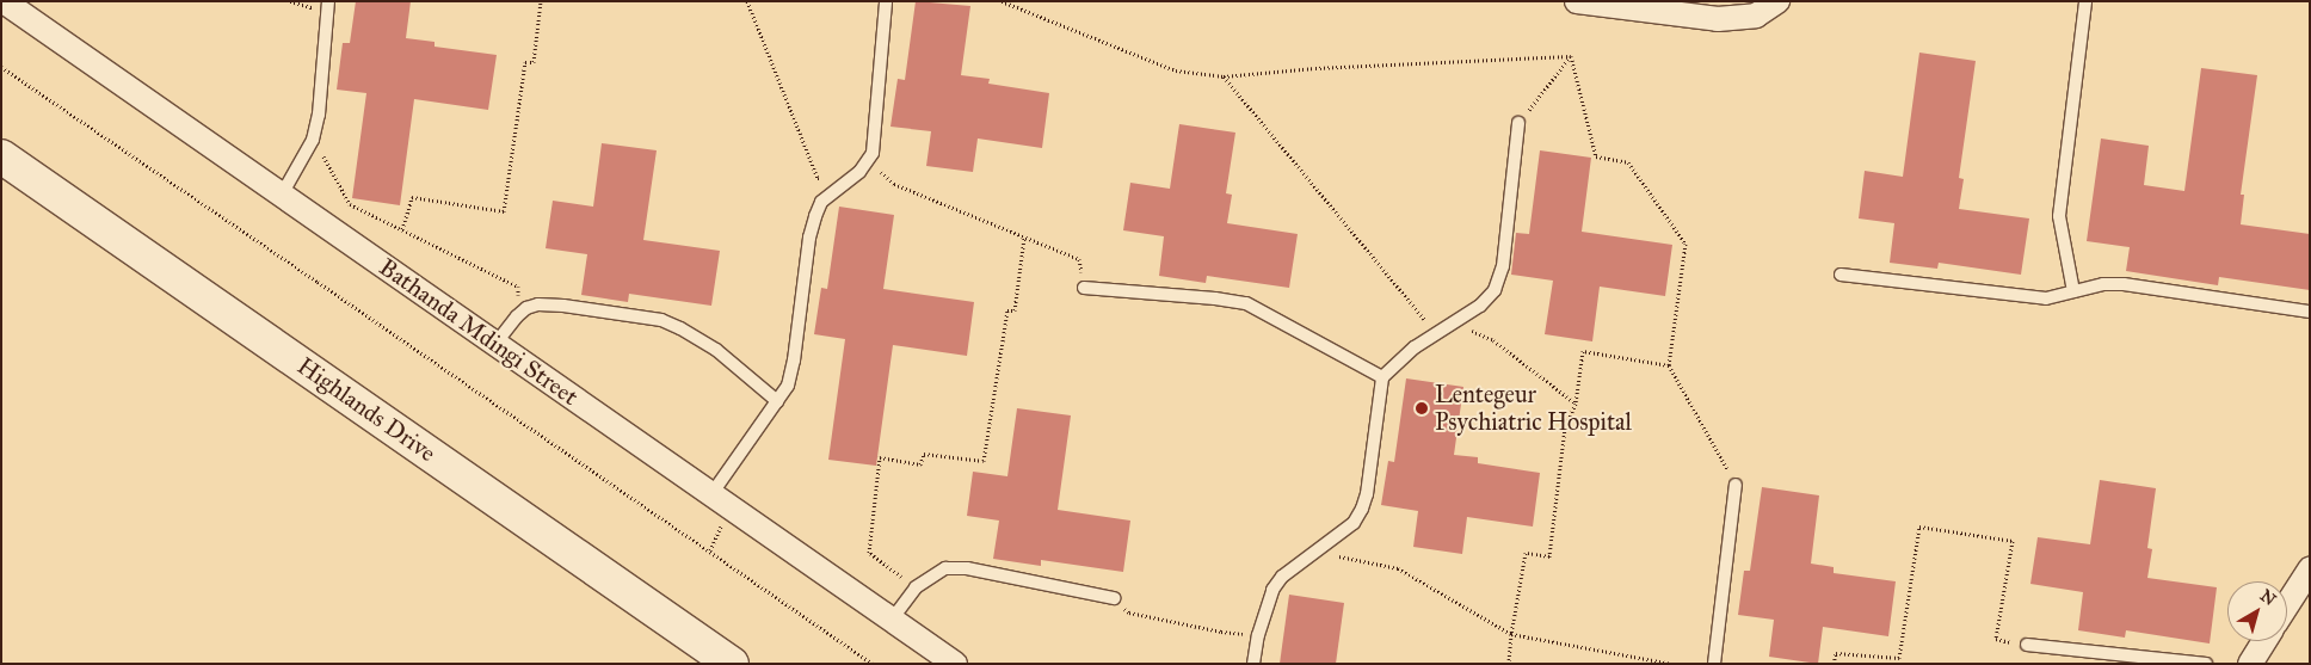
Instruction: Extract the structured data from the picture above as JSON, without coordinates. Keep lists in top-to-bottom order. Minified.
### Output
{"streets":{"main road":["Highlands Drive"],"street":["Bathanda Mdingi Street"]},"places":["Lentegeur Psychiatric Hospital"],"north":"top right"}
